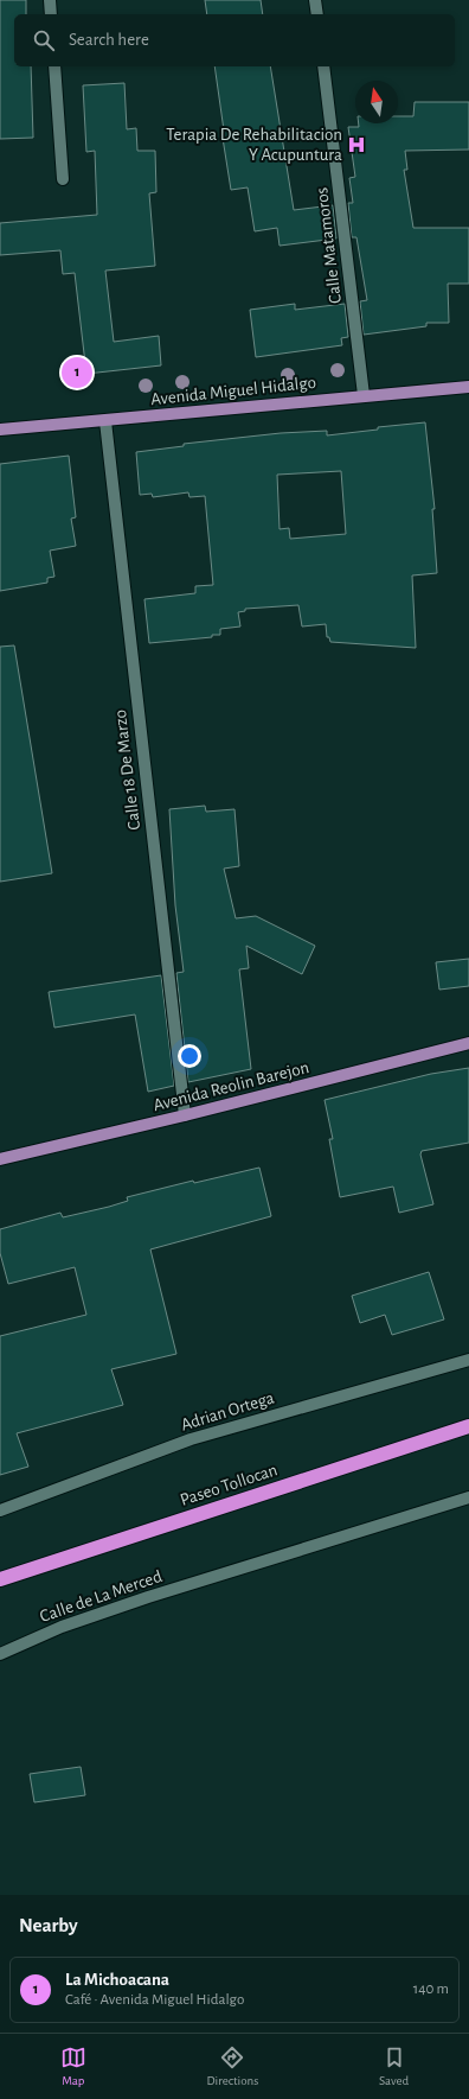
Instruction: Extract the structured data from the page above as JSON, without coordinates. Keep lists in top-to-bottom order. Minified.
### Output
{"streets":{"highway":["Paseo Tollocan"],"main road":["Avenida Miguel Hidalgo","Avenida Reolin Barejon"],"street":["Calle Matamoros","Calle 18 De Marzo","Adrian Ortega","Calle de La Merced"]},"crossings":[["Calle Matamoros","Avenida Miguel Hidalgo"],["Avenida Miguel Hidalgo","Calle 18 De Marzo"],["Calle 18 De Marzo","Avenida Reolin Barejon"]],"places":{"hospital":["Terapia De Rehabilitacion Y Acupuntura"]},"north":"top","page":{"search":"Search here","pins":"1","heading":"Nearby","list":[{"mark":"1","name":"La Michoacana","note":"Café · Avenida Miguel Hidalgo","value":"140 m"}],"nav":["Map","Directions","Saved"]}}
